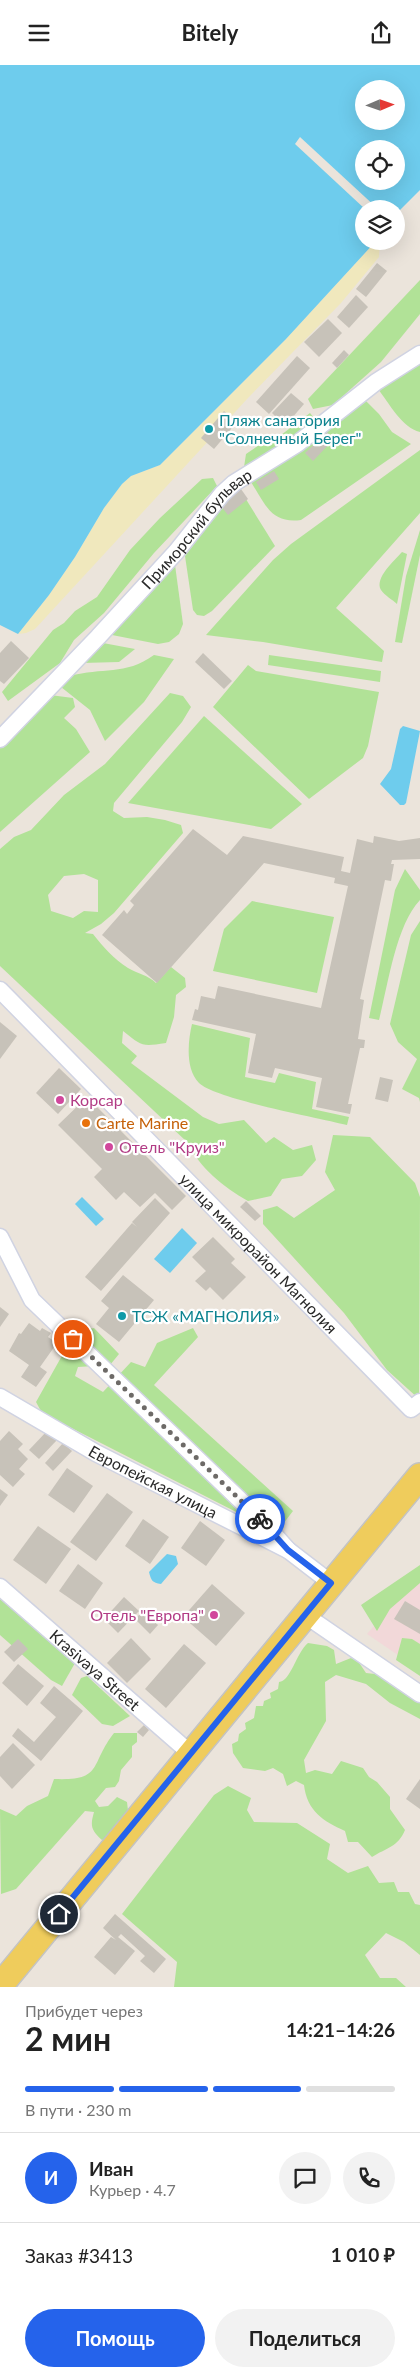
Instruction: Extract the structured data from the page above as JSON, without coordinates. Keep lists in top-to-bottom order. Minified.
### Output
{"streets":{"street":["Приморский бульвар","улица микрорайон Магнолия","Европейская улица","Krasivaya Street"]},"places":["Пляж санатория \"Солнечный Берег\"","Корсар","Carte Marine","Отель \"Круиз\"","ТСЖ «МАГНОЛИЯ»","Отель \"Европа\""],"north":"right","page":{"header":"Bitely","heading":["2 мин","Прибудет через","14:21–14:26"],"panel":["Иван","Курьер · 4.7","Заказ #3413","1 010 ₽"],"bar":"В пути · 230 m","round":"И","buttons":["Помощь","Поделиться"]}}
